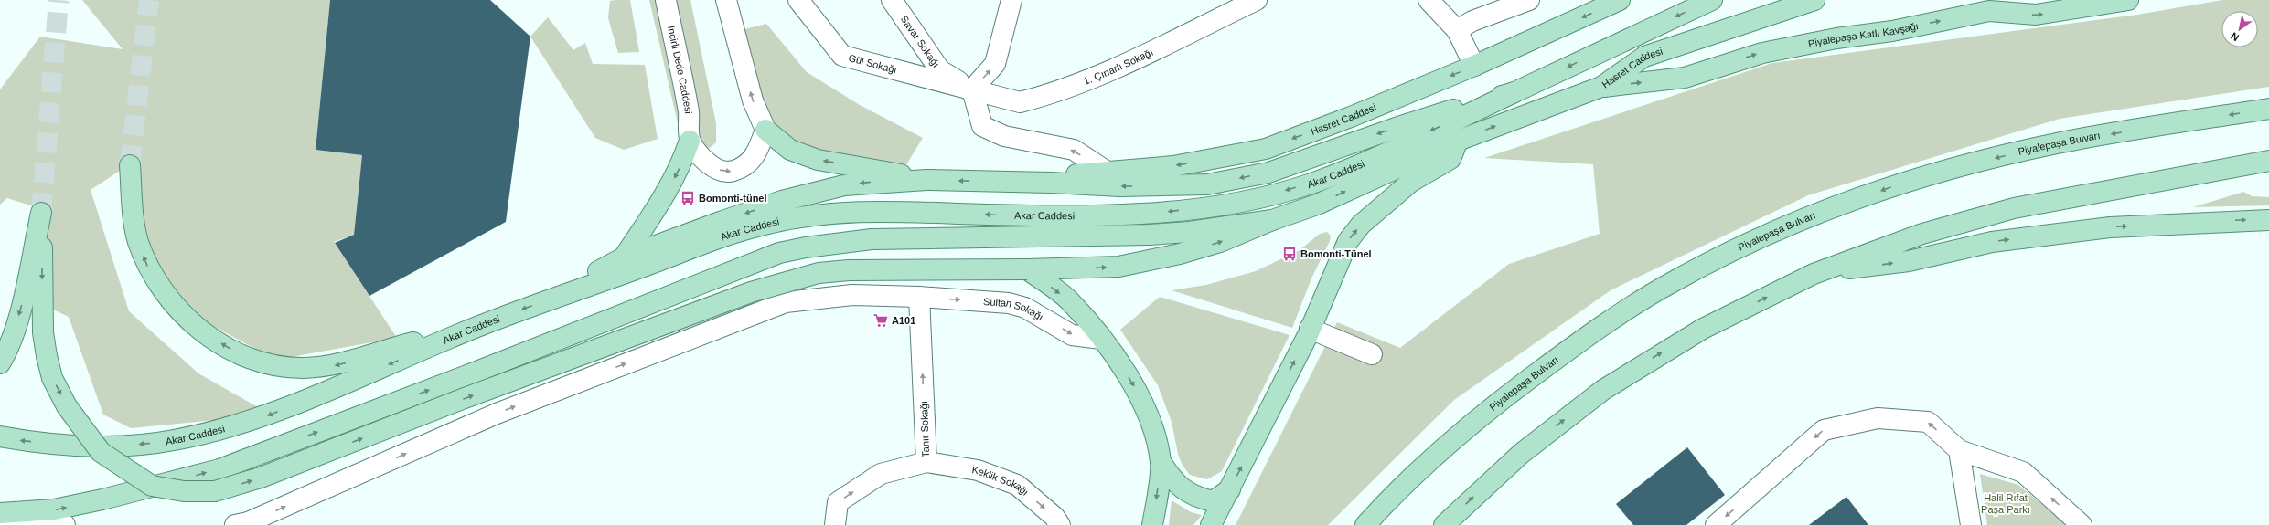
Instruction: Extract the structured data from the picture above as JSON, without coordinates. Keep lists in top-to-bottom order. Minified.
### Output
{"streets":{"main road":["Piyalepaşa Katlı Kavşağı","Hasret Caddesi","Piyalepaşa Bulvarı","Akar Caddesi"],"street":["Savar Sokağı","Gül Sokağı","1. Çınarlı Sokağı","İncirli Dede Caddesi","Sultan Sokağı","Tanır Sokağı","Keklik Sokağı"]},"crossings":[["Piyalepaşa Katlı Kavşağı","Hasret Caddesi"],["Savar Sokağı","Gül Sokağı"],["Savar Sokağı","1. Çınarlı Sokağı"],["Gül Sokağı","1. Çınarlı Sokağı"],["Sultan Sokağı","Tanır Sokağı"],["Tanır Sokağı","Keklik Sokağı"]],"one_way":["Piyalepaşa Katlı Kavşağı","Sultan Sokağı","Tanır Sokağı","Keklik Sokağı"],"parks":["Halil Rıfat Paşa Parkı"],"places":{"bus stop":["Bomonti-tünel","Bomonti-Tünel"],"supermarket":["A101"]},"north":"bottom left"}
